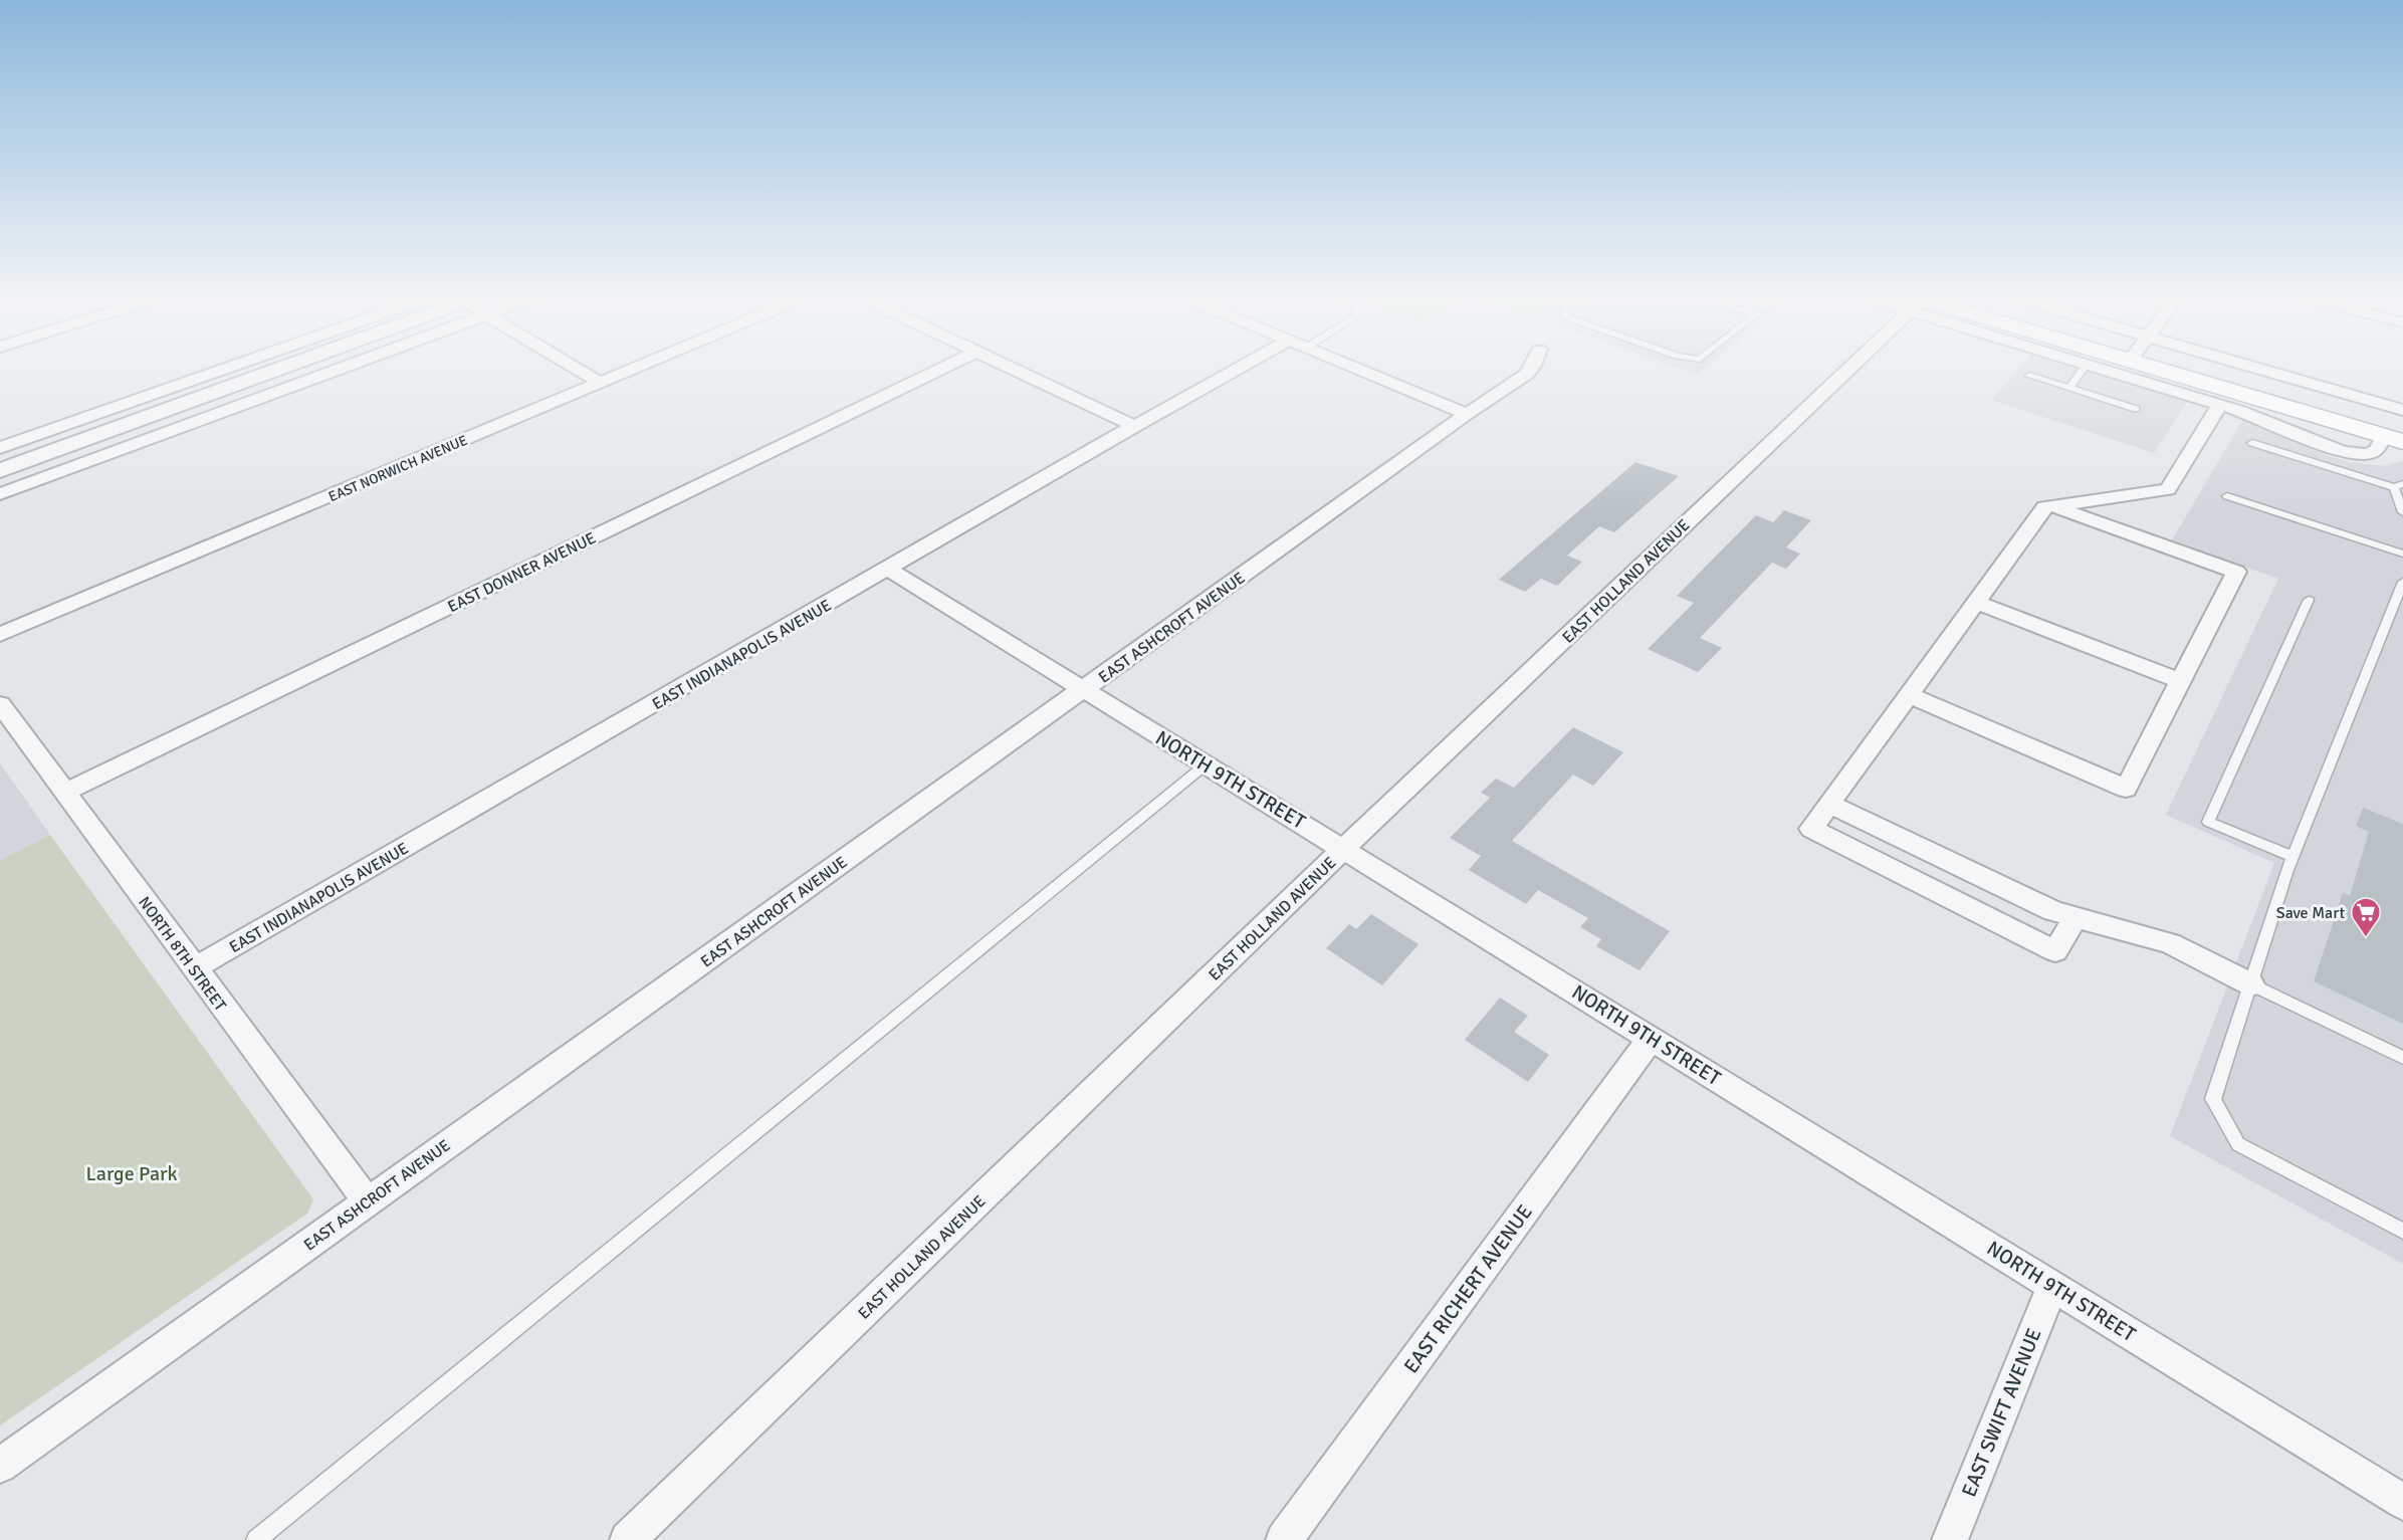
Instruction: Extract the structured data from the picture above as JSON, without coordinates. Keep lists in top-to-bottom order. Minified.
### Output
{"streets":{"street":["EAST NORWICH AVENUE","EAST DONNER AVENUE","EAST HOLLAND AVENUE","EAST ASHCROFT AVENUE","EAST INDIANAPOLIS AVENUE","NORTH 9TH STREET","NORTH 8TH STREET","EAST RICHERT AVENUE","EAST SWIFT AVENUE"]},"crossings":[["EAST DONNER AVENUE","NORTH 8TH STREET"],["EAST HOLLAND AVENUE","NORTH 9TH STREET"],["EAST ASHCROFT AVENUE","NORTH 9TH STREET"],["EAST ASHCROFT AVENUE","NORTH 8TH STREET"],["EAST INDIANAPOLIS AVENUE","NORTH 9TH STREET"],["EAST INDIANAPOLIS AVENUE","NORTH 8TH STREET"],["NORTH 9TH STREET","EAST RICHERT AVENUE"],["NORTH 9TH STREET","EAST SWIFT AVENUE"]],"parks":["Large Park"],"places":{"supermarket":["Save Mart"]}}
